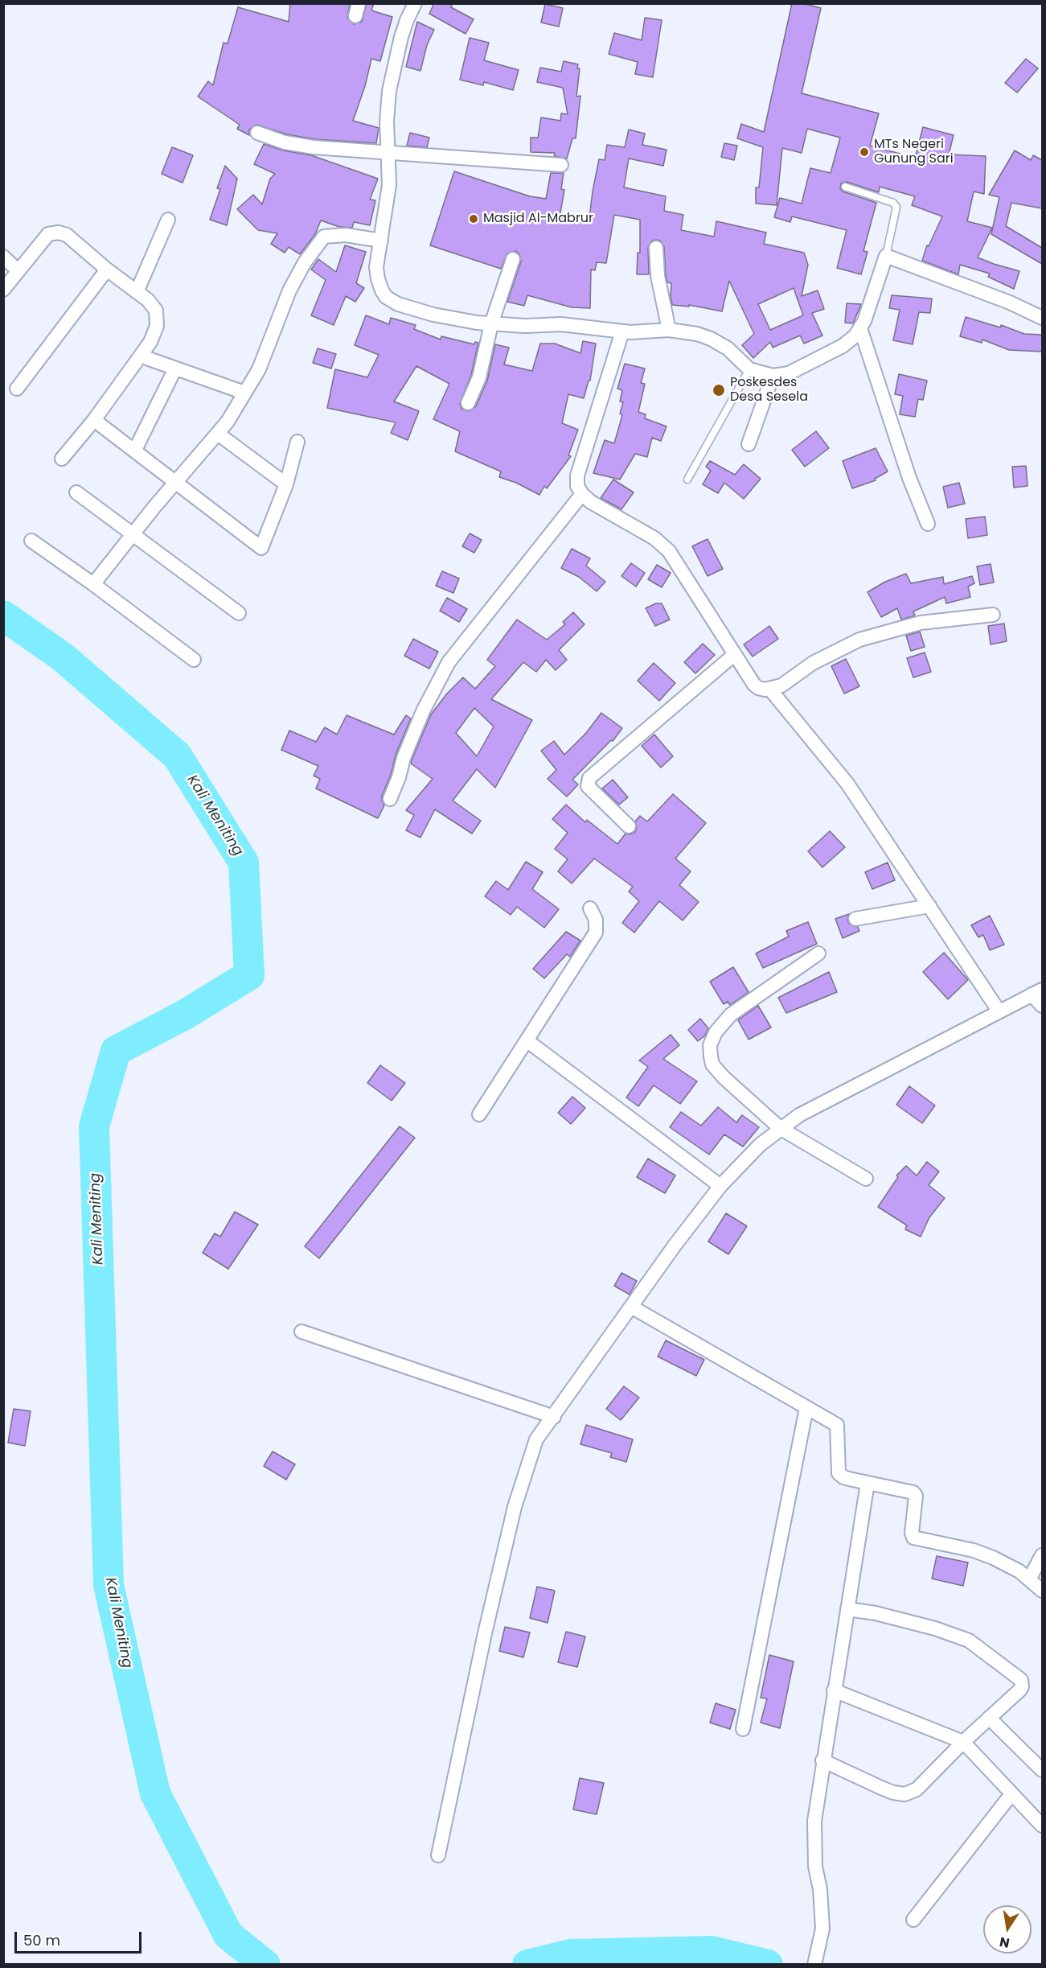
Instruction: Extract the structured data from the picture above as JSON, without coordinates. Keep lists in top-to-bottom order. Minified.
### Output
{"water":["Kali Meniting"],"places":["MTs Negeri Gunung Sari","Masjid Al-Mabrur","Poskesdes Desa Sesela"],"scale_bar":"50 m","north":"bottom"}
